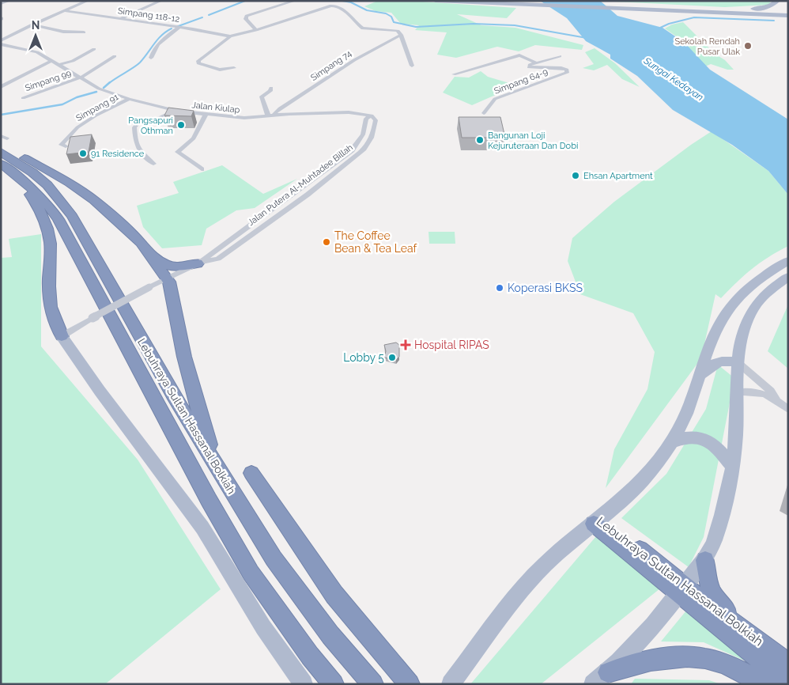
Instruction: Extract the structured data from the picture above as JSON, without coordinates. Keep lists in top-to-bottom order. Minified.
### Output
{"streets":{"highway":["Lebuhraya Sultan Hassanal Bolkiah"],"street":["Simpang 118-12","Simpang 74","Simpang 99","Simpang 64-9","Simpang 91","Jalan Kiulap","Jalan Putera Al-Muhtadee Billah"]},"crossings":[["Simpang 74","Jalan Kiulap"],["Simpang 99","Jalan Kiulap"],["Simpang 91","Jalan Kiulap"],["Jalan Kiulap","Jalan Putera Al-Muhtadee Billah"]],"water":["Sungai Kedayan"],"places":{"other":["Sekolah Rendah Pusar Ulak","Pangsapuri Othman","Bangunan Loji Kejuruteraan Dan Dobi","91 Residence","Ehsan Apartment","The Coffee Bean & Tea Leaf","Koperasi BKSS","Lobby 5"],"health":["Hospital RIPAS"]},"north":"top"}
